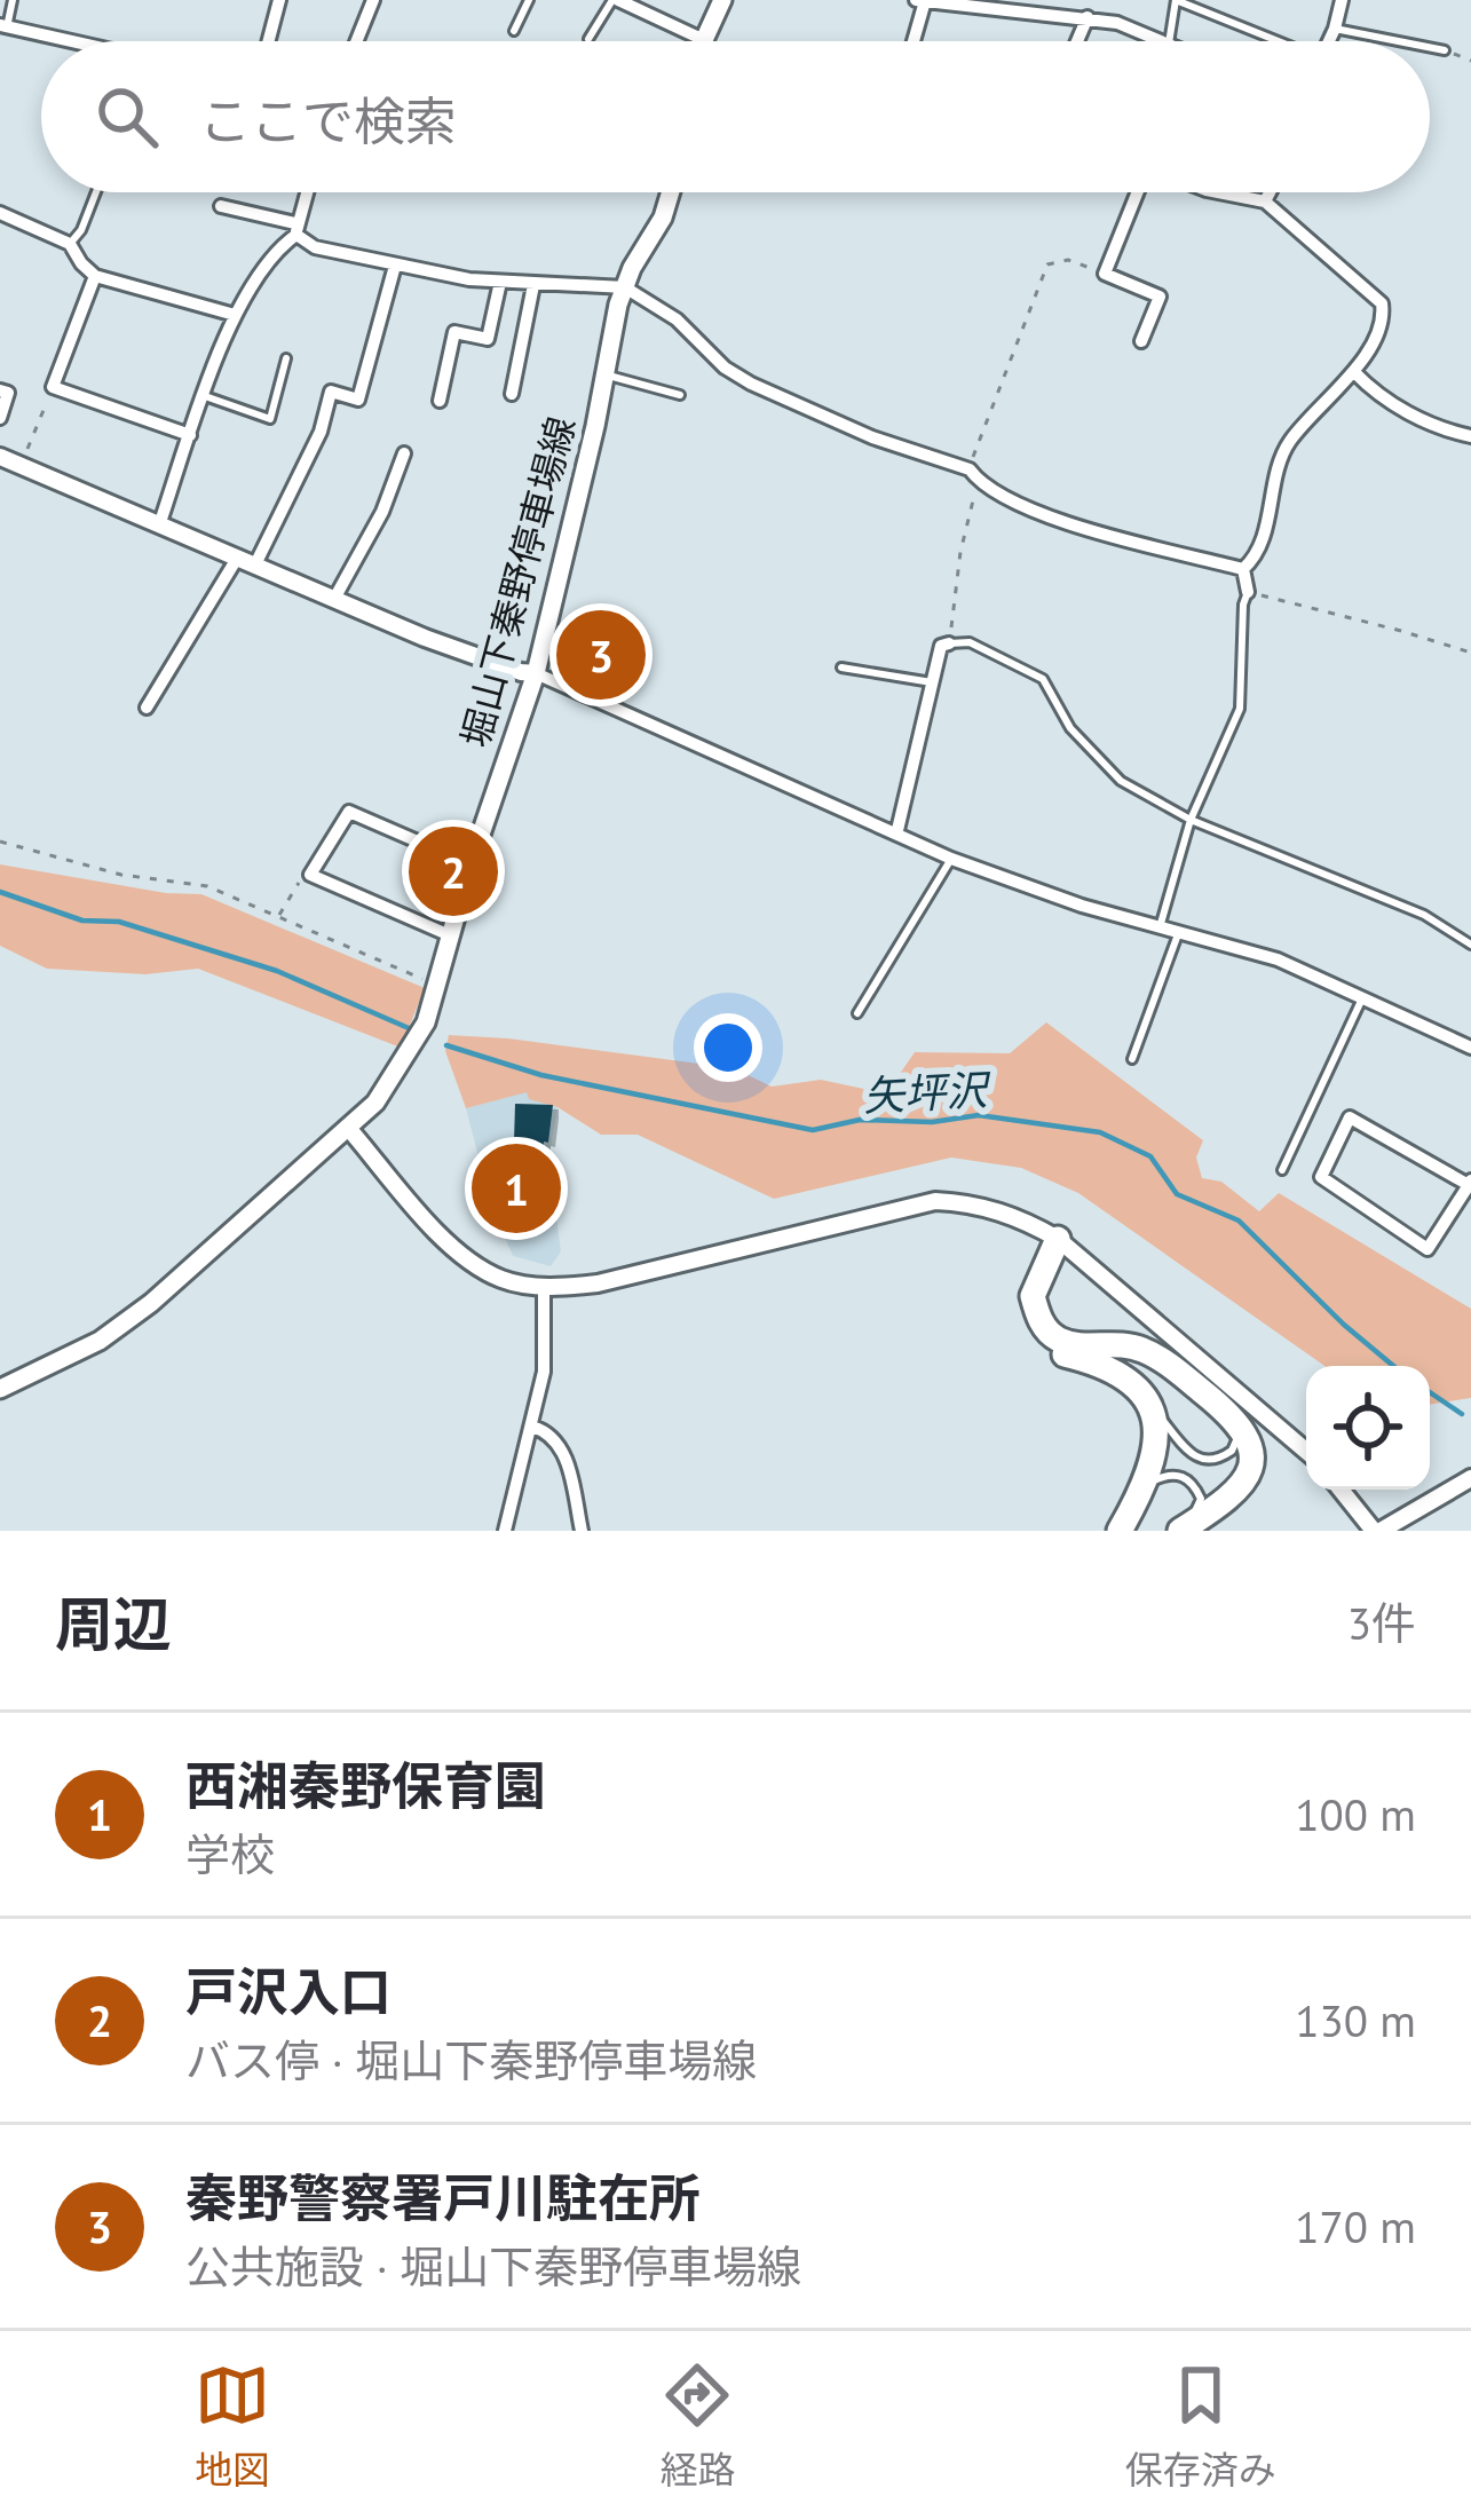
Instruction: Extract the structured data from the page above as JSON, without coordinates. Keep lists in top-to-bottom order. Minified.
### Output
{"streets":{"main road":["堀山下秦野停車場線"]},"water":["矢坪沢"],"page":{"search":"ここで検索","pins":["3","2","1"],"heading":["周辺","3件"],"list":[{"mark":"1","name":"西湘秦野保育園","note":"学校","value":"100 m"},{"mark":"2","name":"戸沢入口","note":"バス停 · 堀山下秦野停車場線","value":"130 m"},{"mark":"3","name":"秦野警察署戸川駐在所","note":"公共施設 · 堀山下秦野停車場線","value":"170 m"}],"nav":["地図","経路","保存済み"]}}
